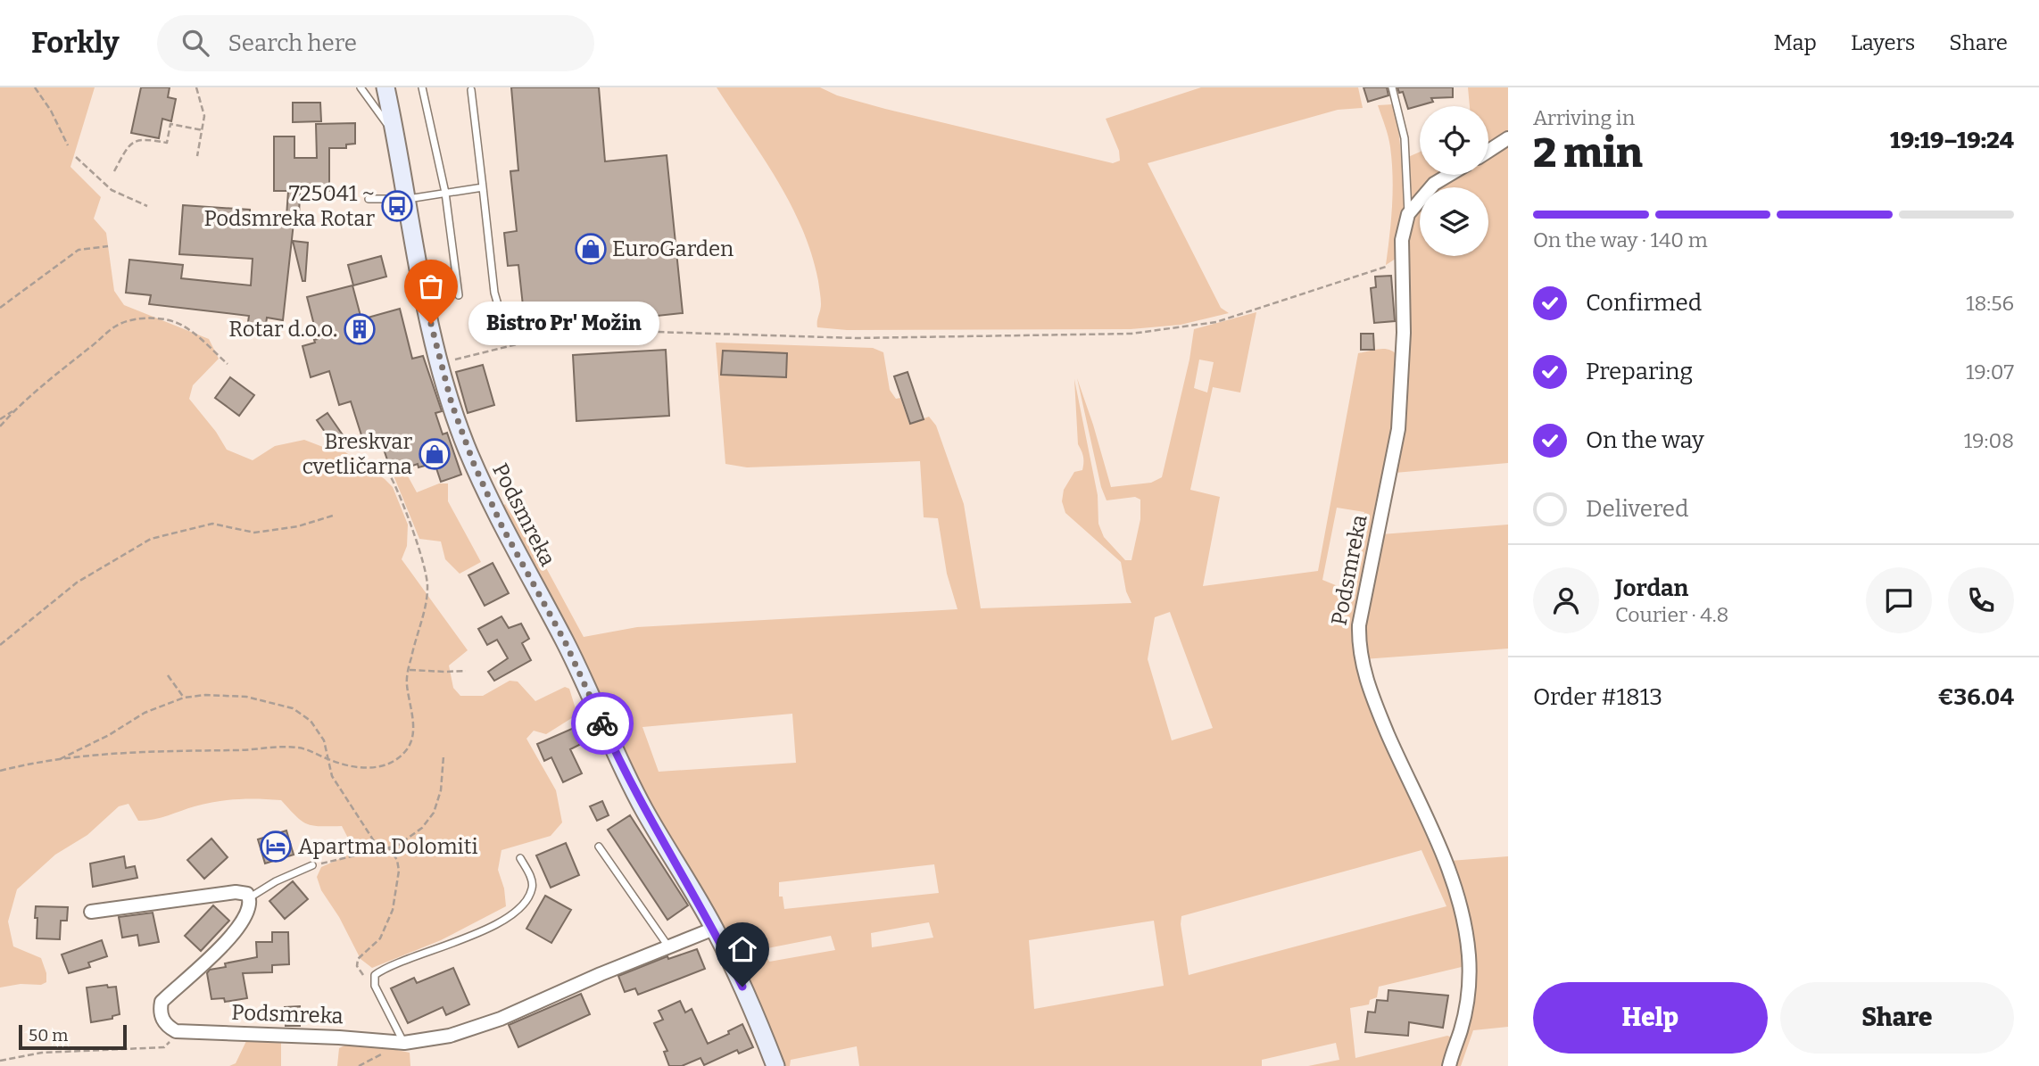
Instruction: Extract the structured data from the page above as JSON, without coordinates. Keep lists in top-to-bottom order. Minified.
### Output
{"streets":{"street":["Podsmreka"]},"places":{"bus stop":["725041 ~ Podsmreka Rotar"],"shop":["EuroGarden","Breskvar cvetličarna"],"other":["Bistro Pr' Možin"],"building":["Rotar d.o.o."],"hotel":["Apartma Dolomiti"]},"scale_bar":"50 m","page":{"header":"Forkly","search":"Search here","nav":["Map","Layers","Share"],"heading":["2 min","Arriving in","19:19–19:24"],"panel":["Jordan","Courier · 4.8","Order #1813","€36.04"],"bar":"On the way · 140 m","list":[["Confirmed","18:56"],["Preparing","19:07"],["On the way","19:08"],"Delivered"],"bubble":"Bistro Pr' Možin","buttons":["Help","Share"],"scale":"50 m"}}
